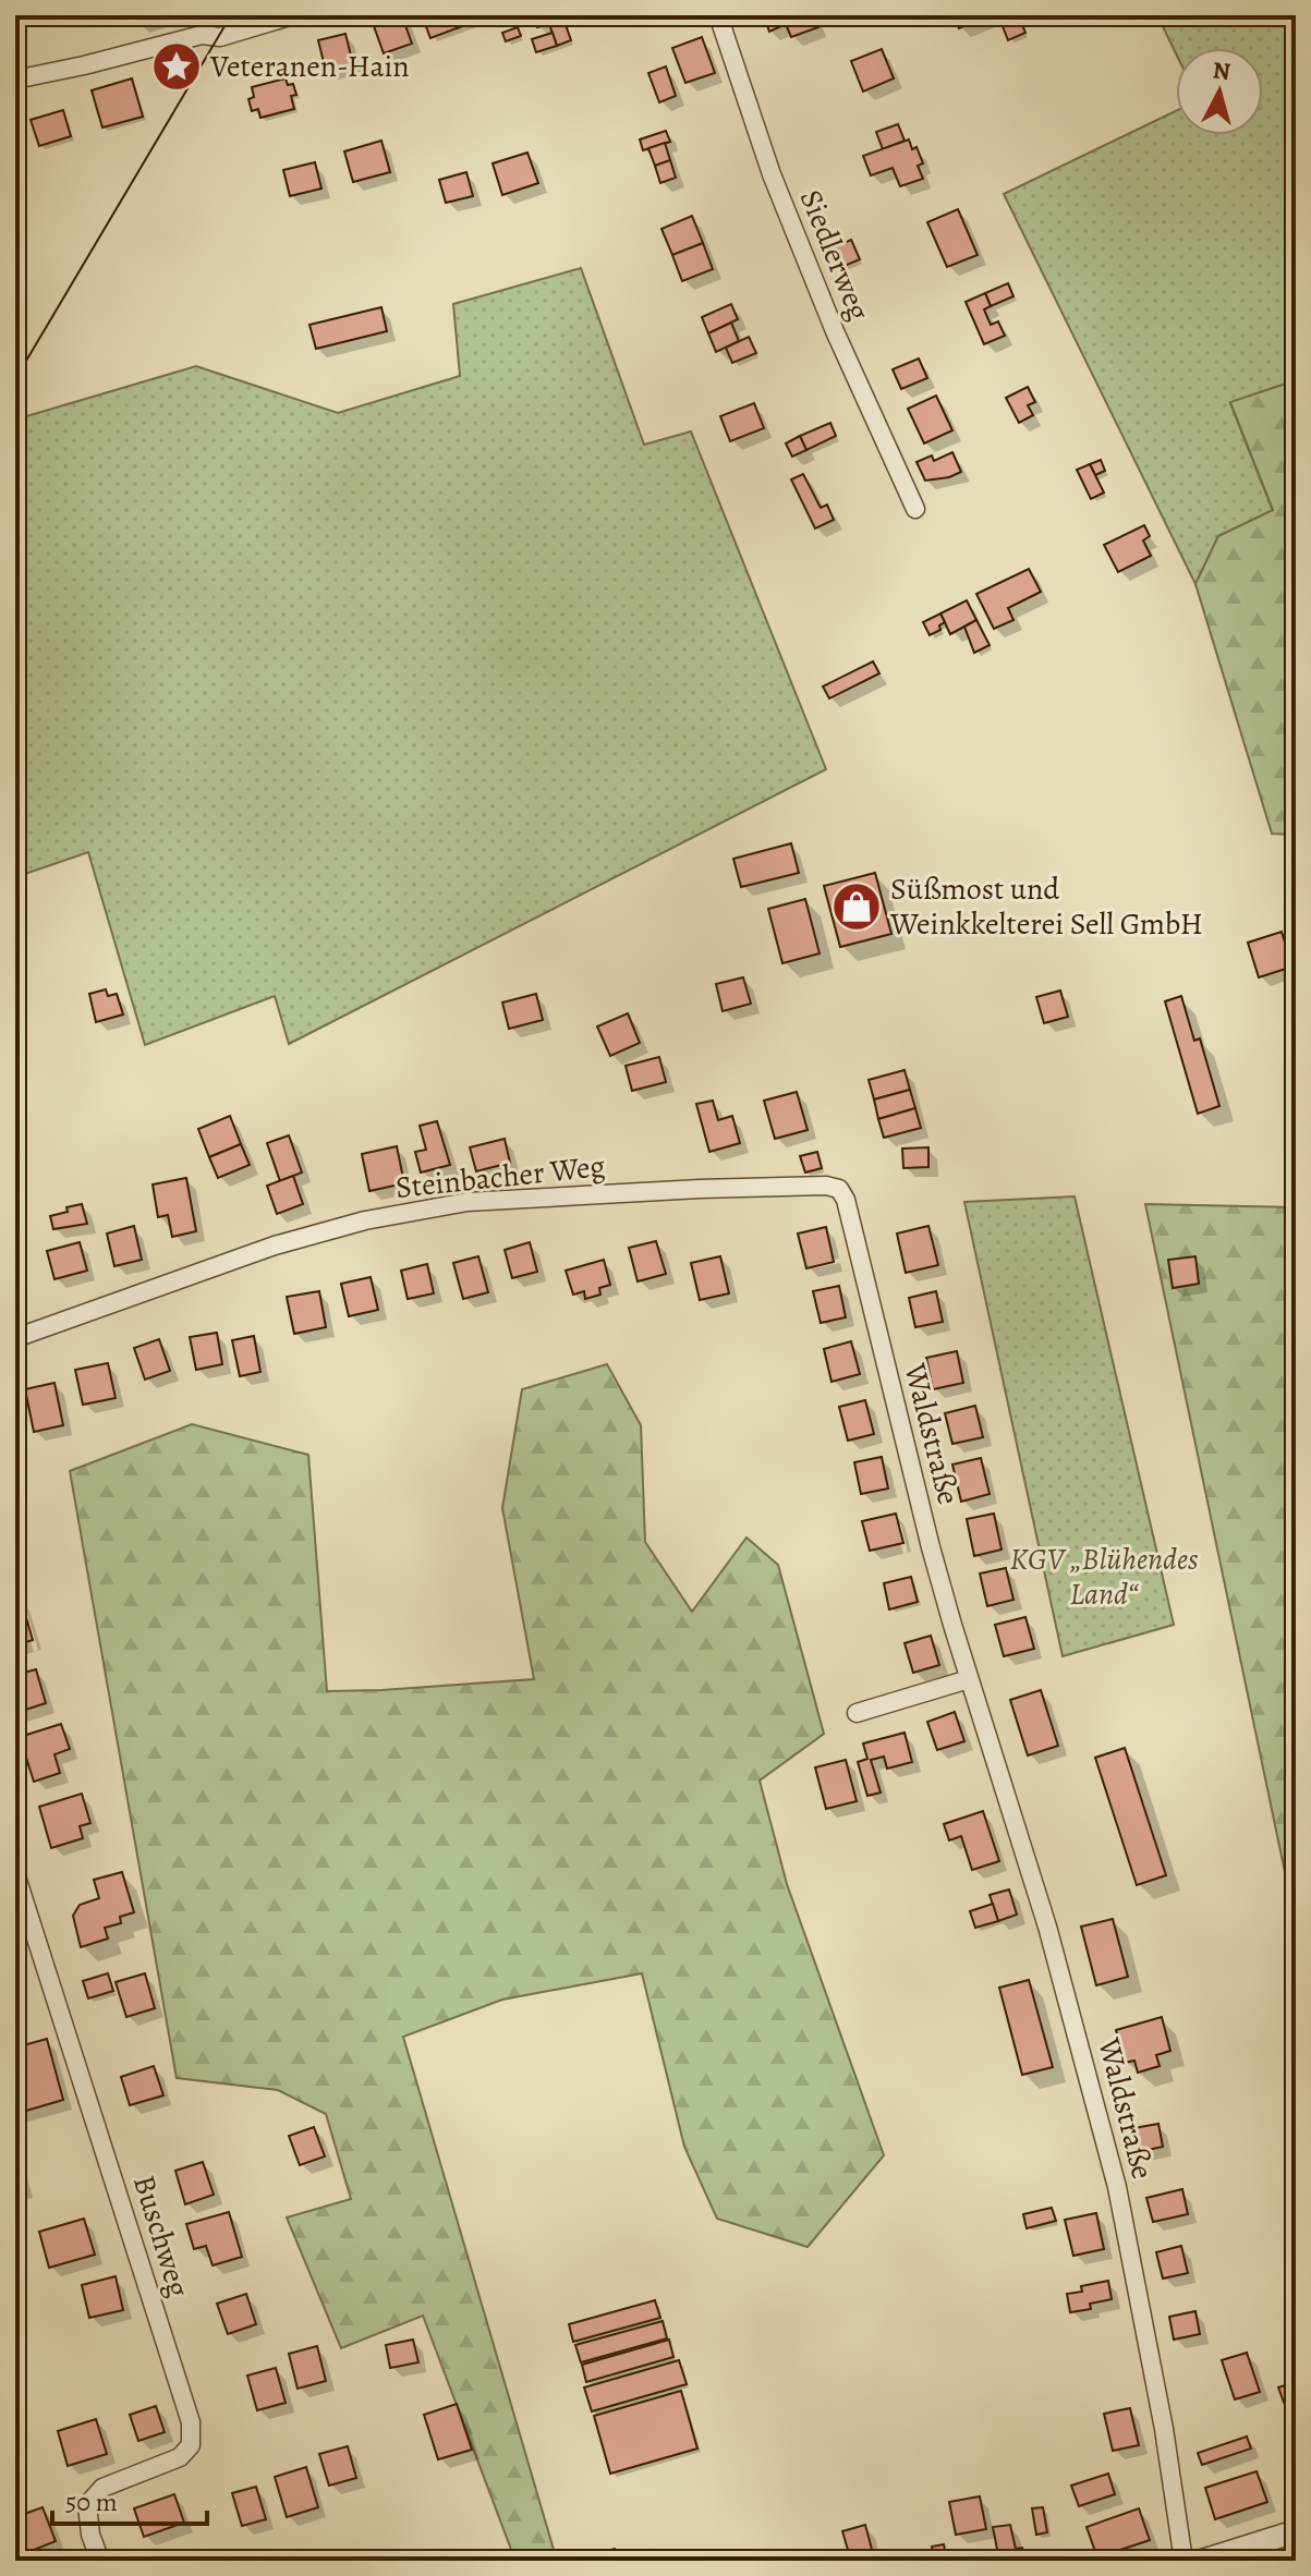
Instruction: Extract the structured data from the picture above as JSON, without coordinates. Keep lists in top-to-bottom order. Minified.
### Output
{"streets":{"street":["Siedlerweg","Steinbacher Weg","Waldstraße","Buschweg"]},"crossings":[["Steinbacher Weg","Waldstraße"]],"parks":["KGV „Blühendes Land“"],"places":{"place":["Veteranen-Hain"],"shop":["Süßmost und Weinkkelterei Sell GmbH"]},"scale_bar":"50 m","north":"top"}
